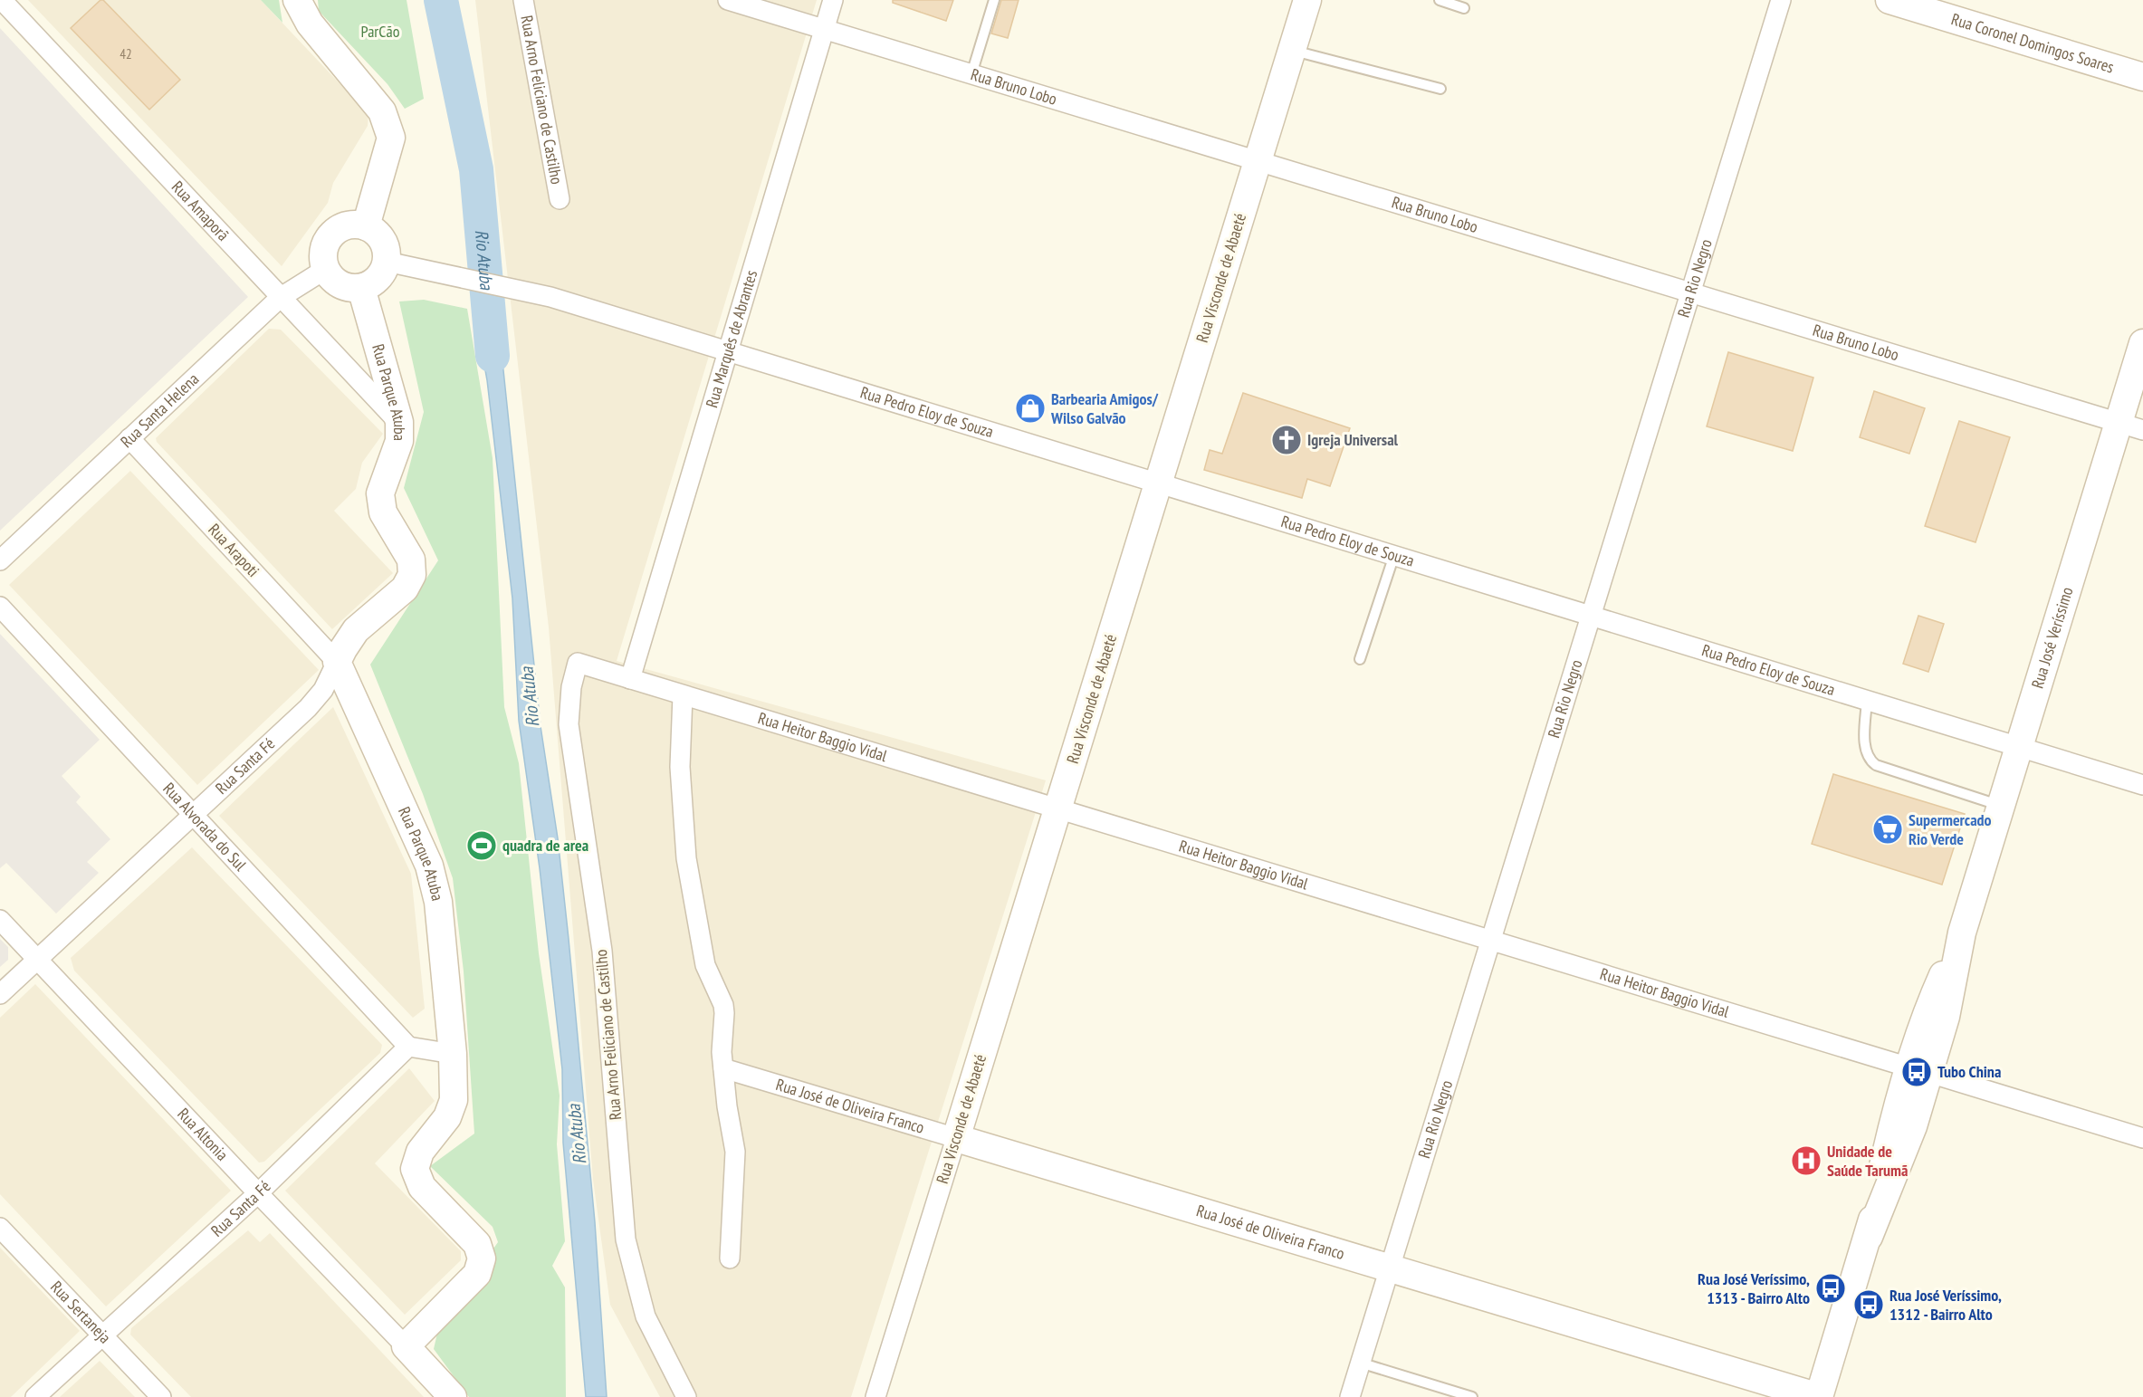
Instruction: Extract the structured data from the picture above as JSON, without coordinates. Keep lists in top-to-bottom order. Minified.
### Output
{"streets":{"street":["Rua Coronel Domingos Soares","Rua Bruno Lobo","Rua Arno Feliciano de Castilho","Rua Amaporã","Rua Visconde de Abaeté","Rua Rio Negro","Rua Marquês de Abrantes","Rua Parque Atuba","Rua Santa Helena","Rua Pedro Eloy de Souza","Rua Arapoti","Rua José Veríssimo","Rua Heitor Baggio Vidal","Rua Santa Fé","Rua Alvorada do Sul","Rua José de Oliveira Franco","Rua Altonia","Rua Sertaneja"]},"crossings":[["Rua Bruno Lobo","Rua Visconde de Abaeté"],["Rua Bruno Lobo","Rua Rio Negro"],["Rua Bruno Lobo","Rua Marquês de Abrantes"],["Rua Bruno Lobo","Rua José Veríssimo"],["Rua Arno Feliciano de Castilho","Rua Heitor Baggio Vidal"],["Rua Amaporã","Rua Parque Atuba"],["Rua Amaporã","Rua Santa Helena"],["Rua Visconde de Abaeté","Rua Pedro Eloy de Souza"],["Rua Visconde de Abaeté","Rua Heitor Baggio Vidal"],["Rua Visconde de Abaeté","Rua José de Oliveira Franco"],["Rua Rio Negro","Rua Pedro Eloy de Souza"],["Rua Rio Negro","Rua Heitor Baggio Vidal"],["Rua Rio Negro","Rua José de Oliveira Franco"],["Rua Marquês de Abrantes","Rua Pedro Eloy de Souza"],["Rua Marquês de Abrantes","Rua Heitor Baggio Vidal"],["Rua Parque Atuba","Rua Santa Helena"],["Rua Parque Atuba","Rua Pedro Eloy de Souza"],["Rua Parque Atuba","Rua Arapoti"],["Rua Parque Atuba","Rua Santa Fé"],["Rua Parque Atuba","Rua Altonia"],["Rua Santa Helena","Rua Pedro Eloy de Souza"],["Rua Santa Helena","Rua Arapoti"],["Rua Pedro Eloy de Souza","Rua José Veríssimo"],["Rua Arapoti","Rua Santa Fé"],["Rua José Veríssimo","Rua Heitor Baggio Vidal"],["Rua José Veríssimo","Rua José de Oliveira Franco"],["Rua Santa Fé","Rua Alvorada do Sul"],["Rua Santa Fé","Rua Altonia"],["Rua Santa Fé","Rua Sertaneja"]],"water":["Rio Atuba"],"parks":["ParCão"],"places":{"shop":["Barbearia Amigos/ Wilso Galvão"],"church":["Igreja Universal"],"supermarket":["Supermercado Rio Verde"],"sports":["quadra de area"],"bus stop":["Tubo China","Rua José Veríssimo, 1313 - Bairro Alto","Rua José Veríssimo, 1312 - Bairro Alto"],"hospital":["Unidade de Saúde Tarumã"]},"house_numbers":["42"]}
